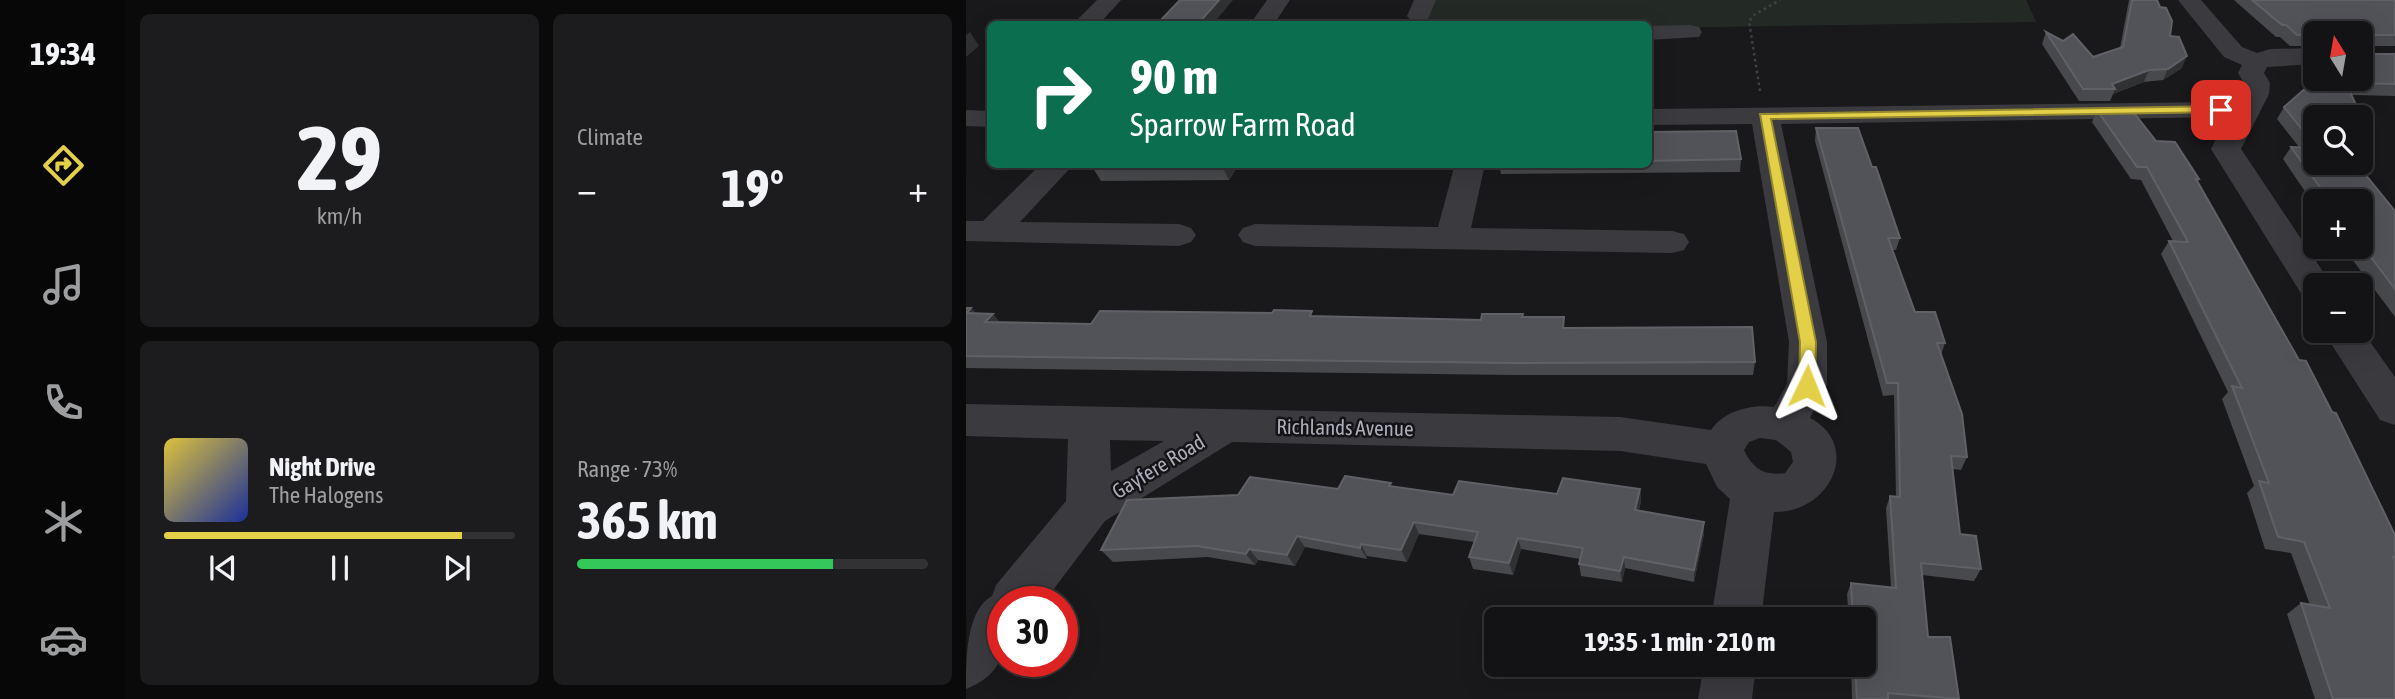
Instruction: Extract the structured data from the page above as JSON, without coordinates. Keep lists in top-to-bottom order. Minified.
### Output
{"streets":{"street":["Richlands Avenue","Gayfere Road"]},"crossings":[["Richlands Avenue","Gayfere Road"]],"north":"top","page":{"tabs":"19:34","tile":[["29","km/h"],"Climate",["Range · 73%","365 km"]],"map_buttons":["+","−"],"turn":["90 m","Sparrow Farm Road"],"heat":["−","19°","+"],"song":["Night Drive","The Halogens"],"limit":"30","trip":"19:35 · 1 min · 210 m"}}
